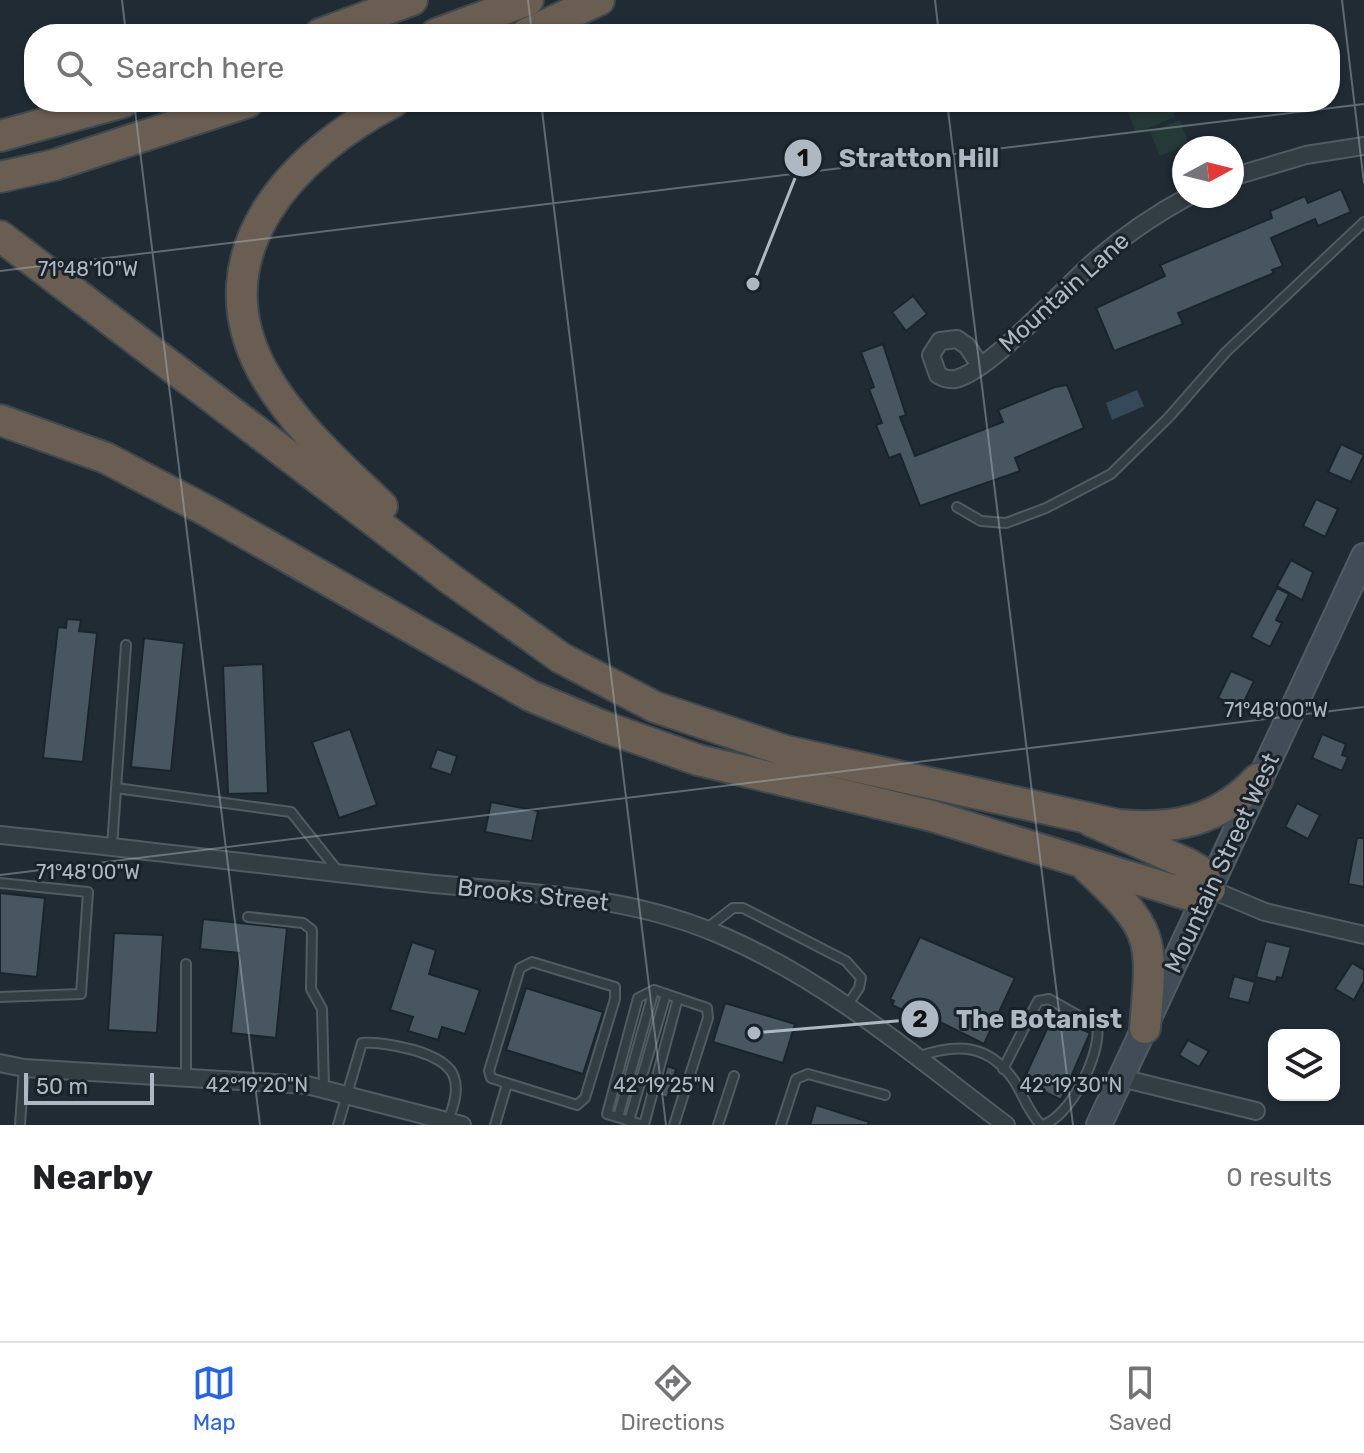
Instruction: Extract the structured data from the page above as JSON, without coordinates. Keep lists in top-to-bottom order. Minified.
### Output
{"streets":{"main road":["Mountain Street West"],"street":["Mountain Lane","Brooks Street"]},"places":["Stratton Hill","The Botanist"],"scale_bar":"50 m","north":"right","page":{"search":"Search here","scale":"50 m","heading":["Nearby","0 results"],"nav":["Map","Directions","Saved"]},"coordinates":["71°48'10\"W","71°48'00\"W","42°19'20\"N","42°19'25\"N","42°19'30\"N"]}
